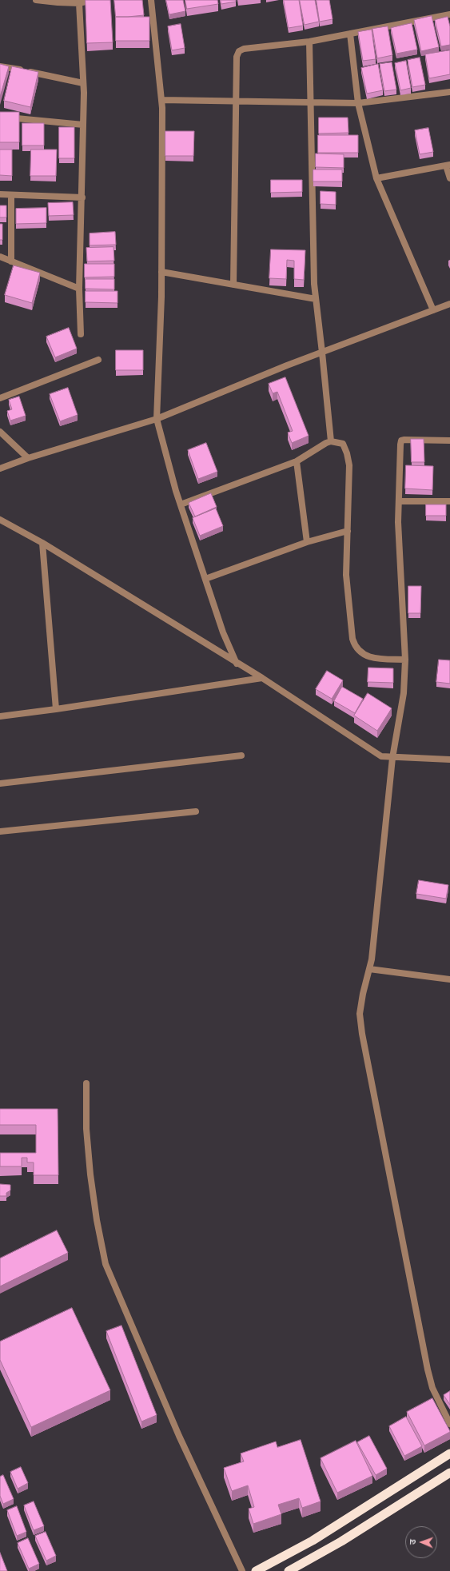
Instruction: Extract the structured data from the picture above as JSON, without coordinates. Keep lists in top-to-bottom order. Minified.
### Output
{"north":"left"}
